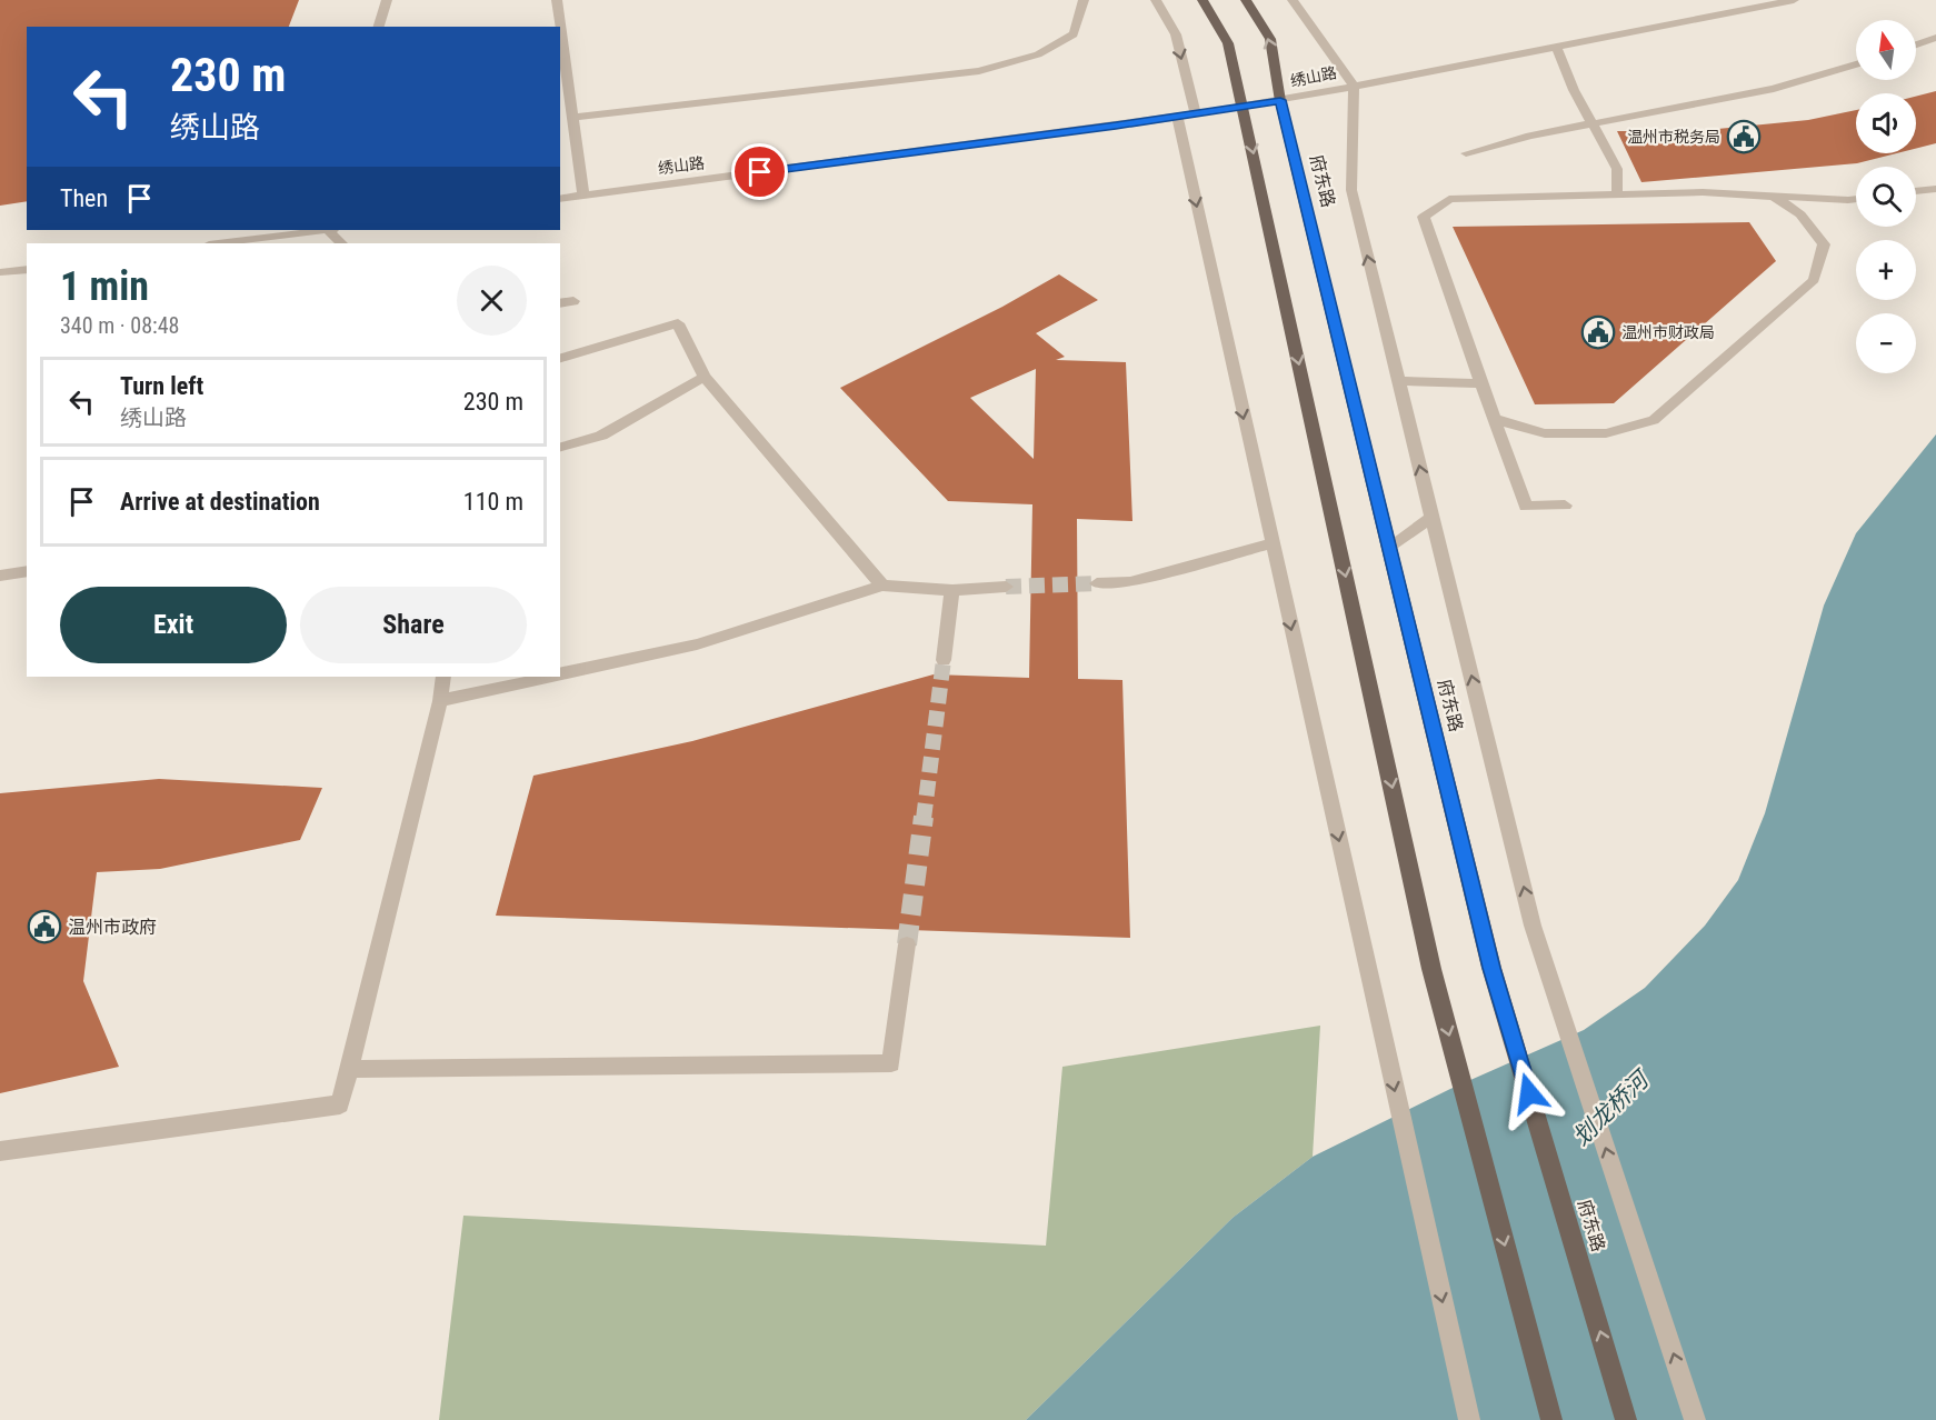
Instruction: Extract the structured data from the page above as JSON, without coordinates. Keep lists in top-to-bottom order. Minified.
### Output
{"streets":{"main road":["府东路"],"street":["绣山路"]},"crossings":[["绣山路","府东路"]],"water":["划龙桥河"],"places":{"public building":["温州市税务局","温州市财政局","温州市政府"]},"north":"top","page":{"map_buttons":["+","−"],"turn":["230 m","绣山路"],"then":"Then","heading":["1 min","340 m · 08:48"],"list":[{"name":"Turn left","note":"绣山路","value":"230 m"},{"name":"Arrive at destination","value":"110 m"}],"buttons":["Exit","Share"]}}
